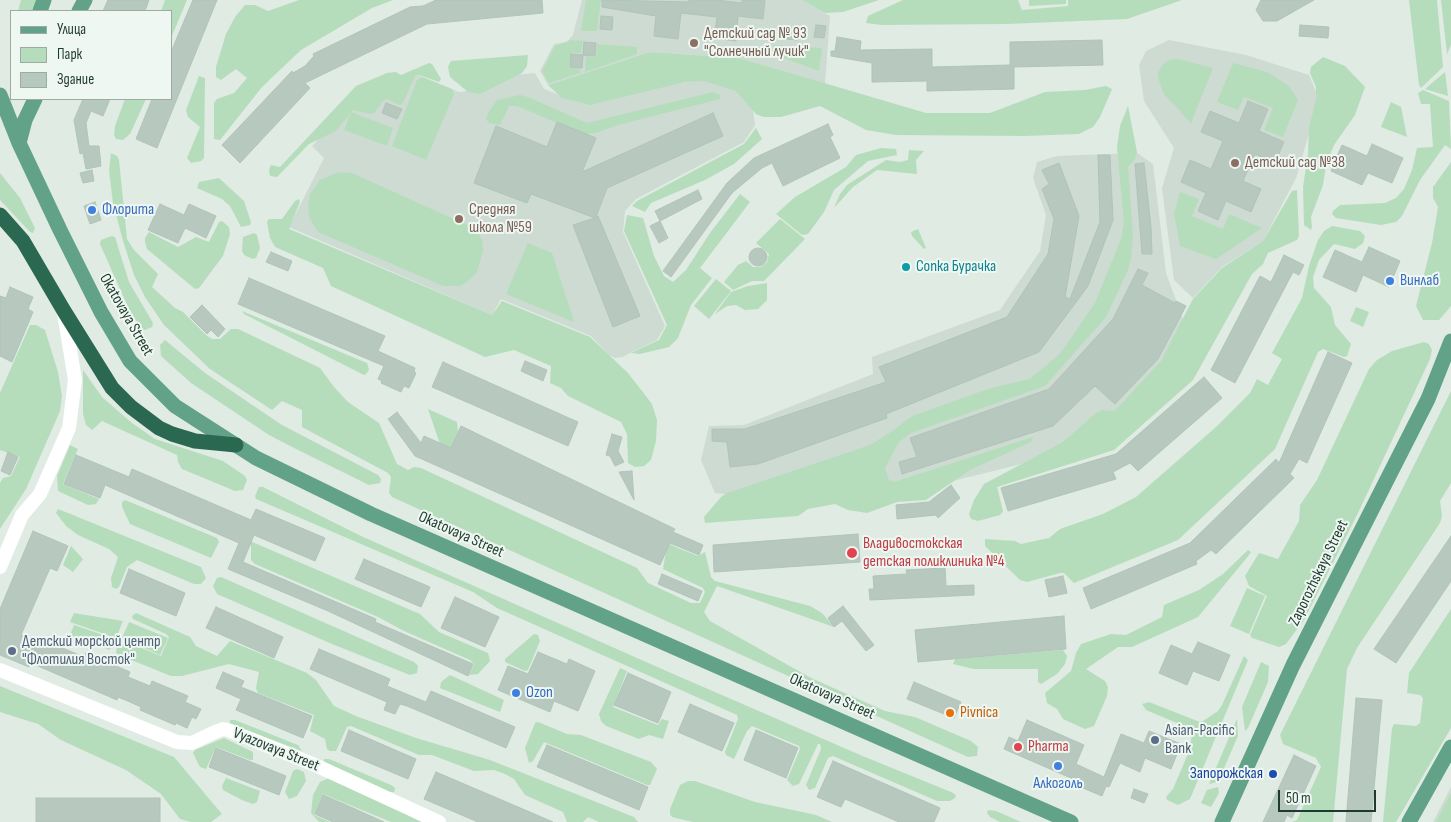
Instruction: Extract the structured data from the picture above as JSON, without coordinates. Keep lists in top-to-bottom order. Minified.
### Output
{"streets":{"main road":["Okatovaya Street","Zaporozhskaya Street"],"street":["Vyazovaya Street"]},"places":["Детский сад № 93 \"Солнечный лучик\"","Детский сад №38","Флорита","Средняя школа №59","Сопка Бурачка","Винлаб","Владивостокская детская поликлиника №4","Детский морской центр \"Флотилия Восток\"","Ozon","Pivnica","Asian-Pacific Bank","Pharma","Алкоголь","Запорожская"],"legend":["Улица","Парк","Здание"],"scale_bar":"50 m"}
